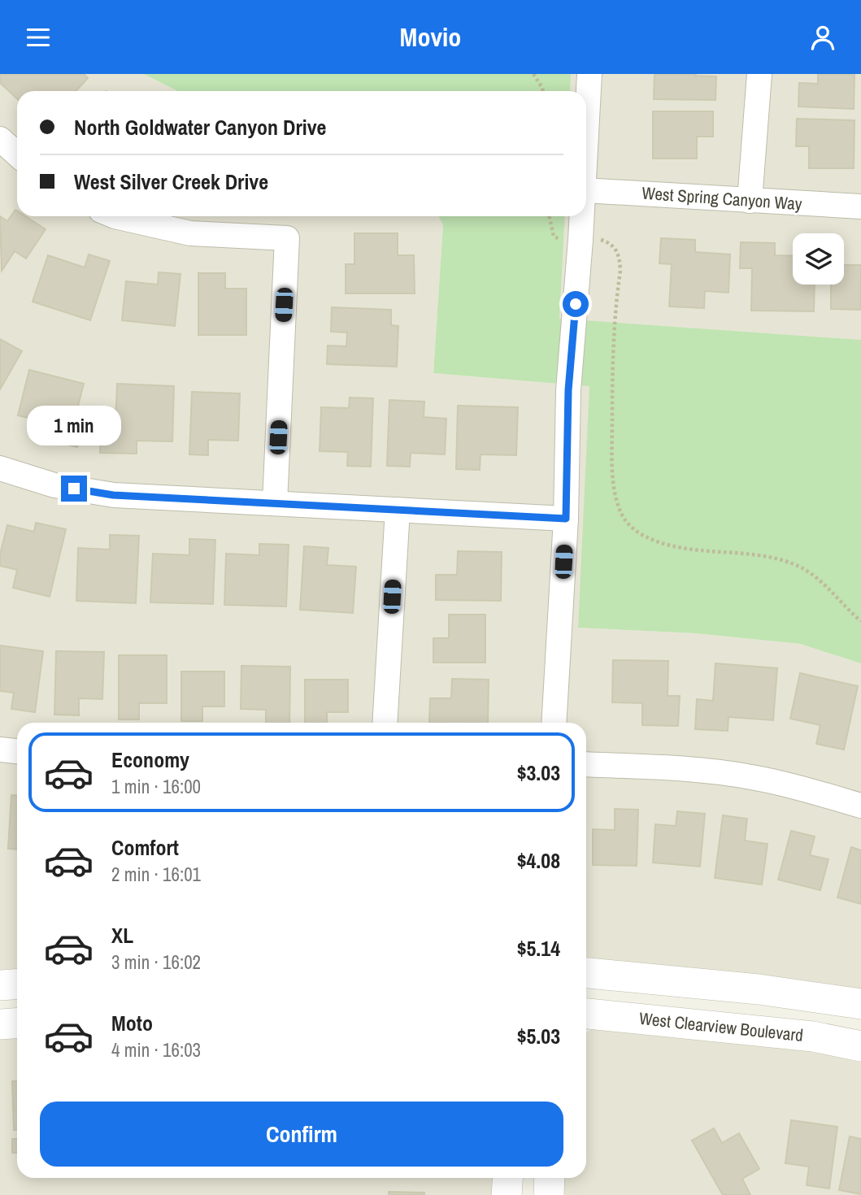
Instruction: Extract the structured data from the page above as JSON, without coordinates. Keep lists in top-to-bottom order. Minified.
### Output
{"streets":{"street":["West Spring Canyon Way","West Clearview Boulevard"]},"page":{"header":"Movio","banner":["North Goldwater Canyon Drive","West Silver Creek Drive"],"bubble":"1 min","list":[{"name":"Economy","note":"1 min · 16:00","value":"$3.03"},{"name":"Comfort","note":"2 min · 16:01","value":"$4.08"},{"name":"XL","note":"3 min · 16:02","value":"$5.14"},{"name":"Moto","note":"4 min · 16:03","value":"$5.03"}],"buttons":"Confirm"}}
